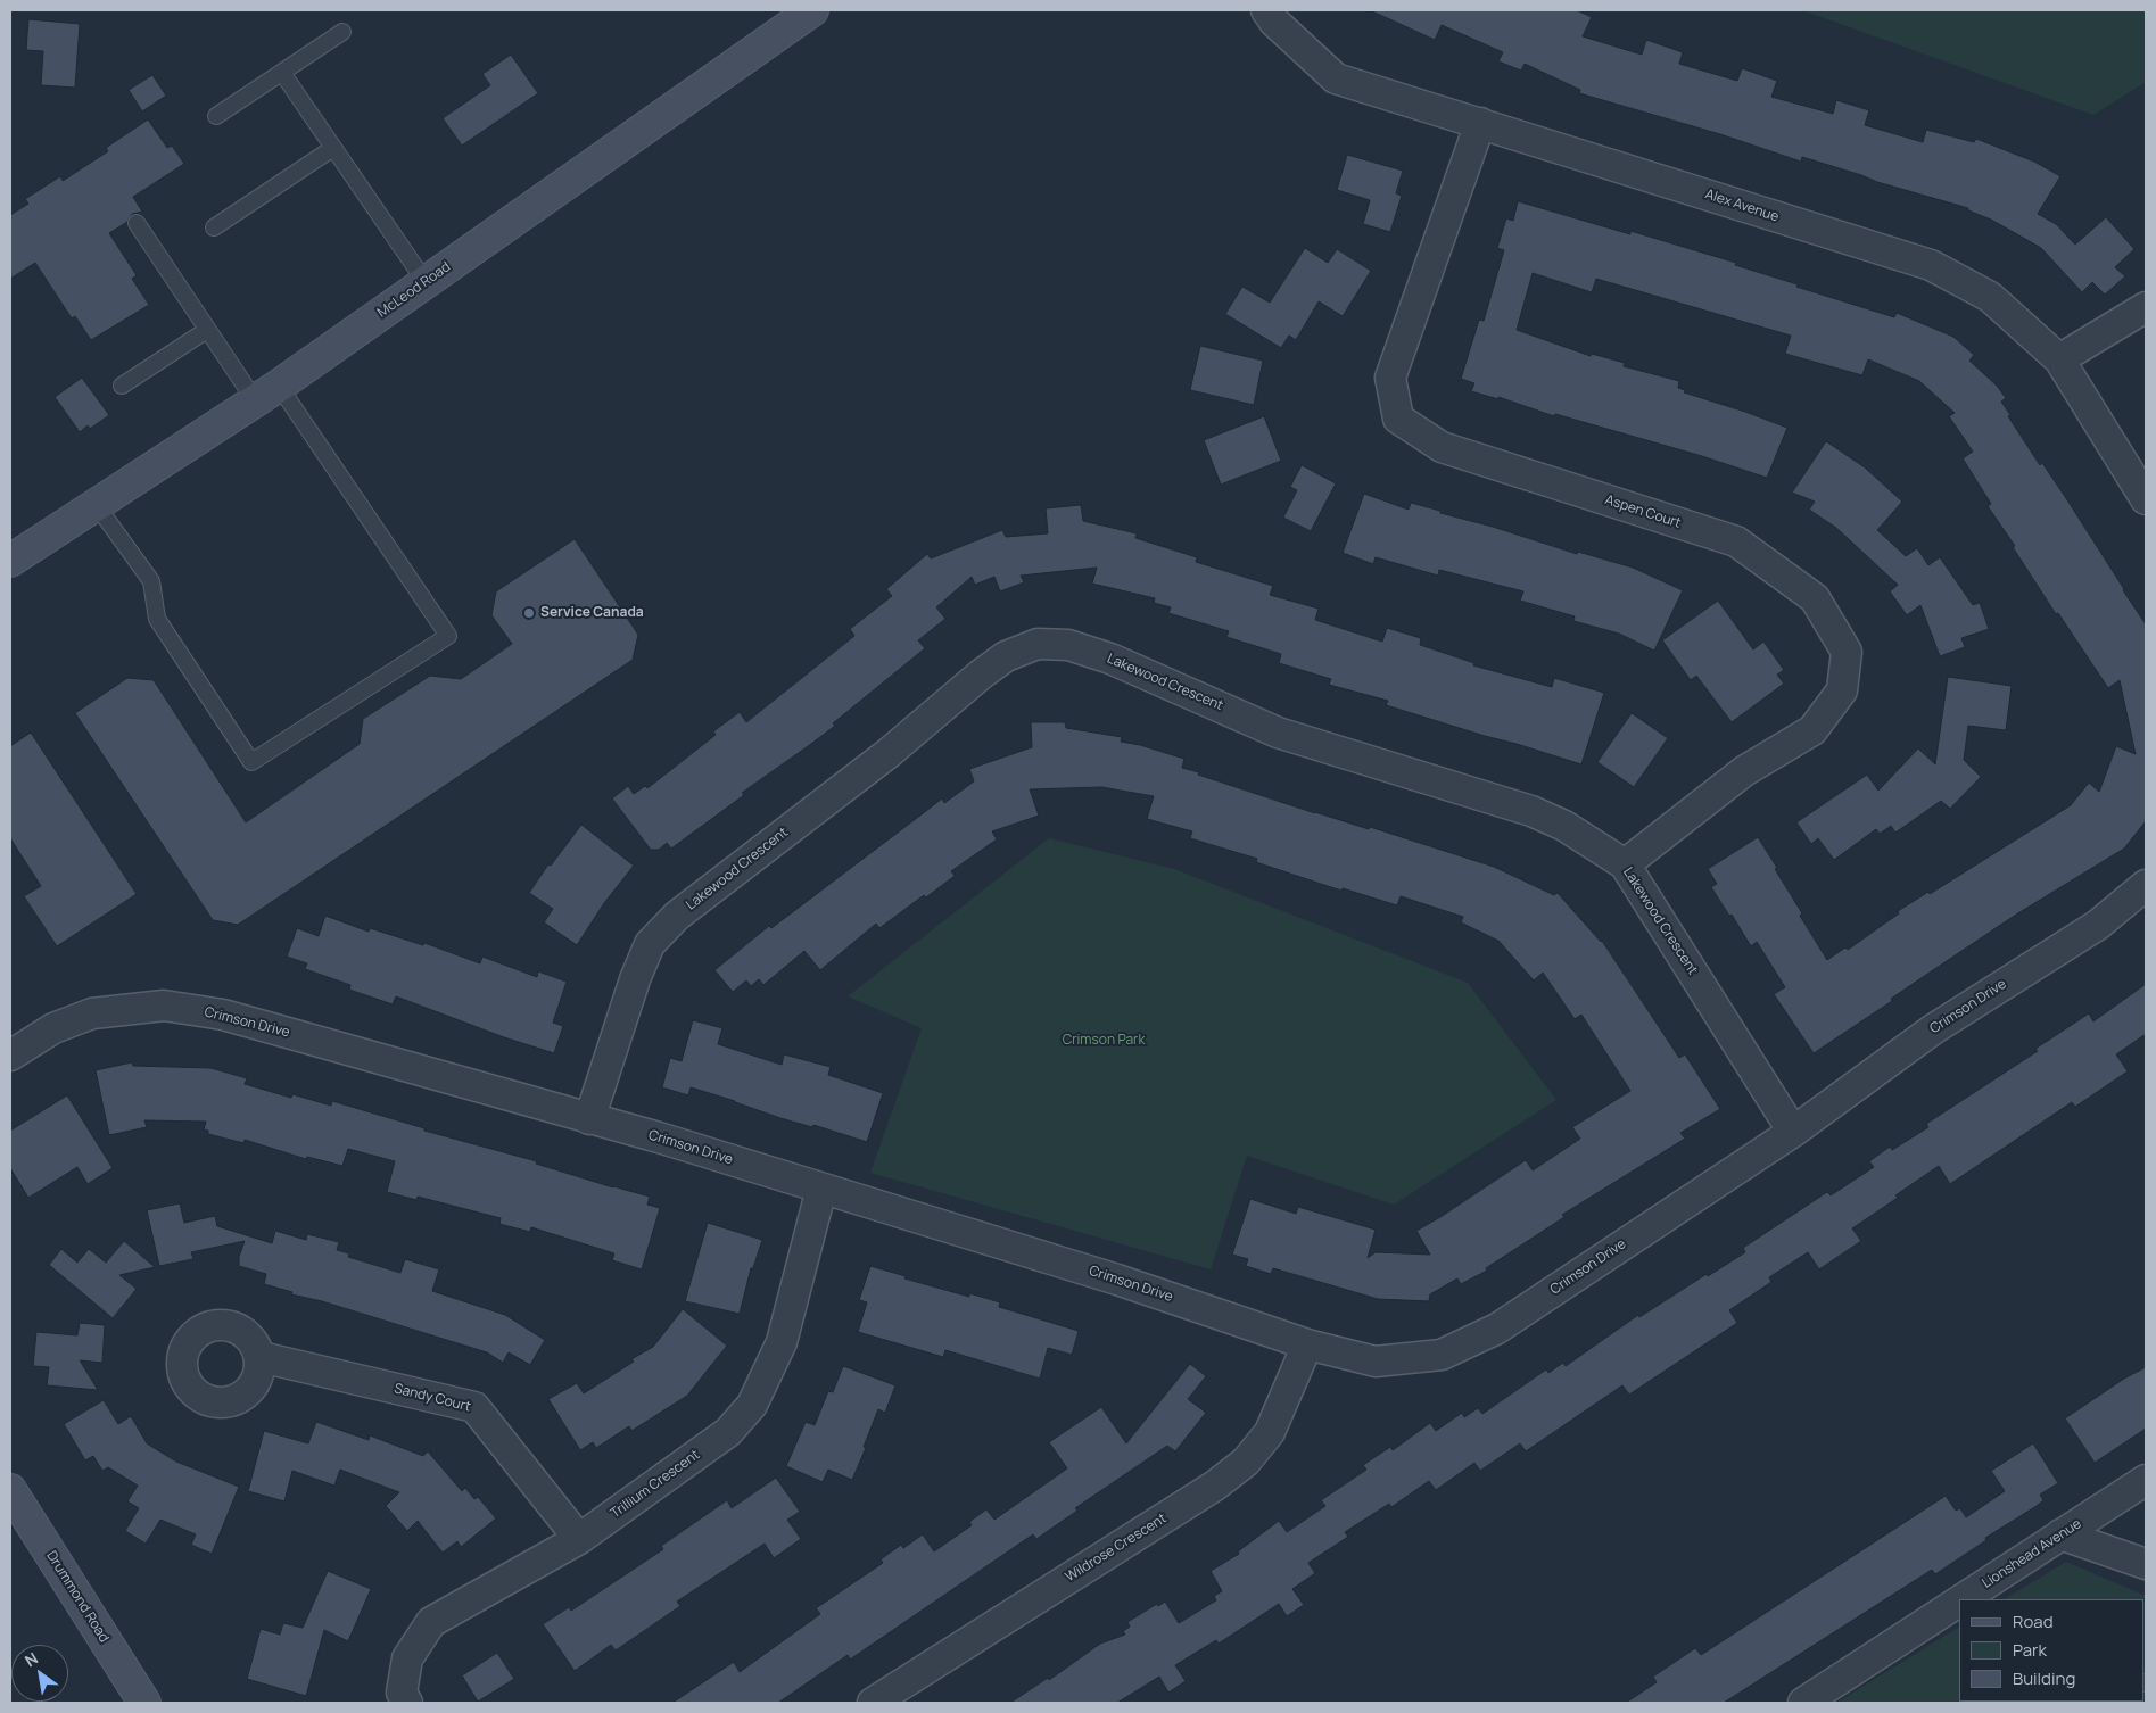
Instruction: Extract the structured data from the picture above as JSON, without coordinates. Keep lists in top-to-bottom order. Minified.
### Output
{"streets":{"main road":["McLeod Road","Drummond Road"],"street":["Alex Avenue","Aspen Court","Lakewood Crescent","Crimson Drive","Sandy Court","Trillium Crescent","Wildrose Crescent","Lionshead Avenue"]},"crossings":[["Alex Avenue","Aspen Court"],["Aspen Court","Lakewood Crescent"],["Lakewood Crescent","Crimson Drive"],["Crimson Drive","Trillium Crescent"],["Crimson Drive","Wildrose Crescent"],["Sandy Court","Trillium Crescent"]],"parks":["Crimson Park"],"places":["Service Canada"],"legend":["Road","Park","Building"],"north":"top left"}
